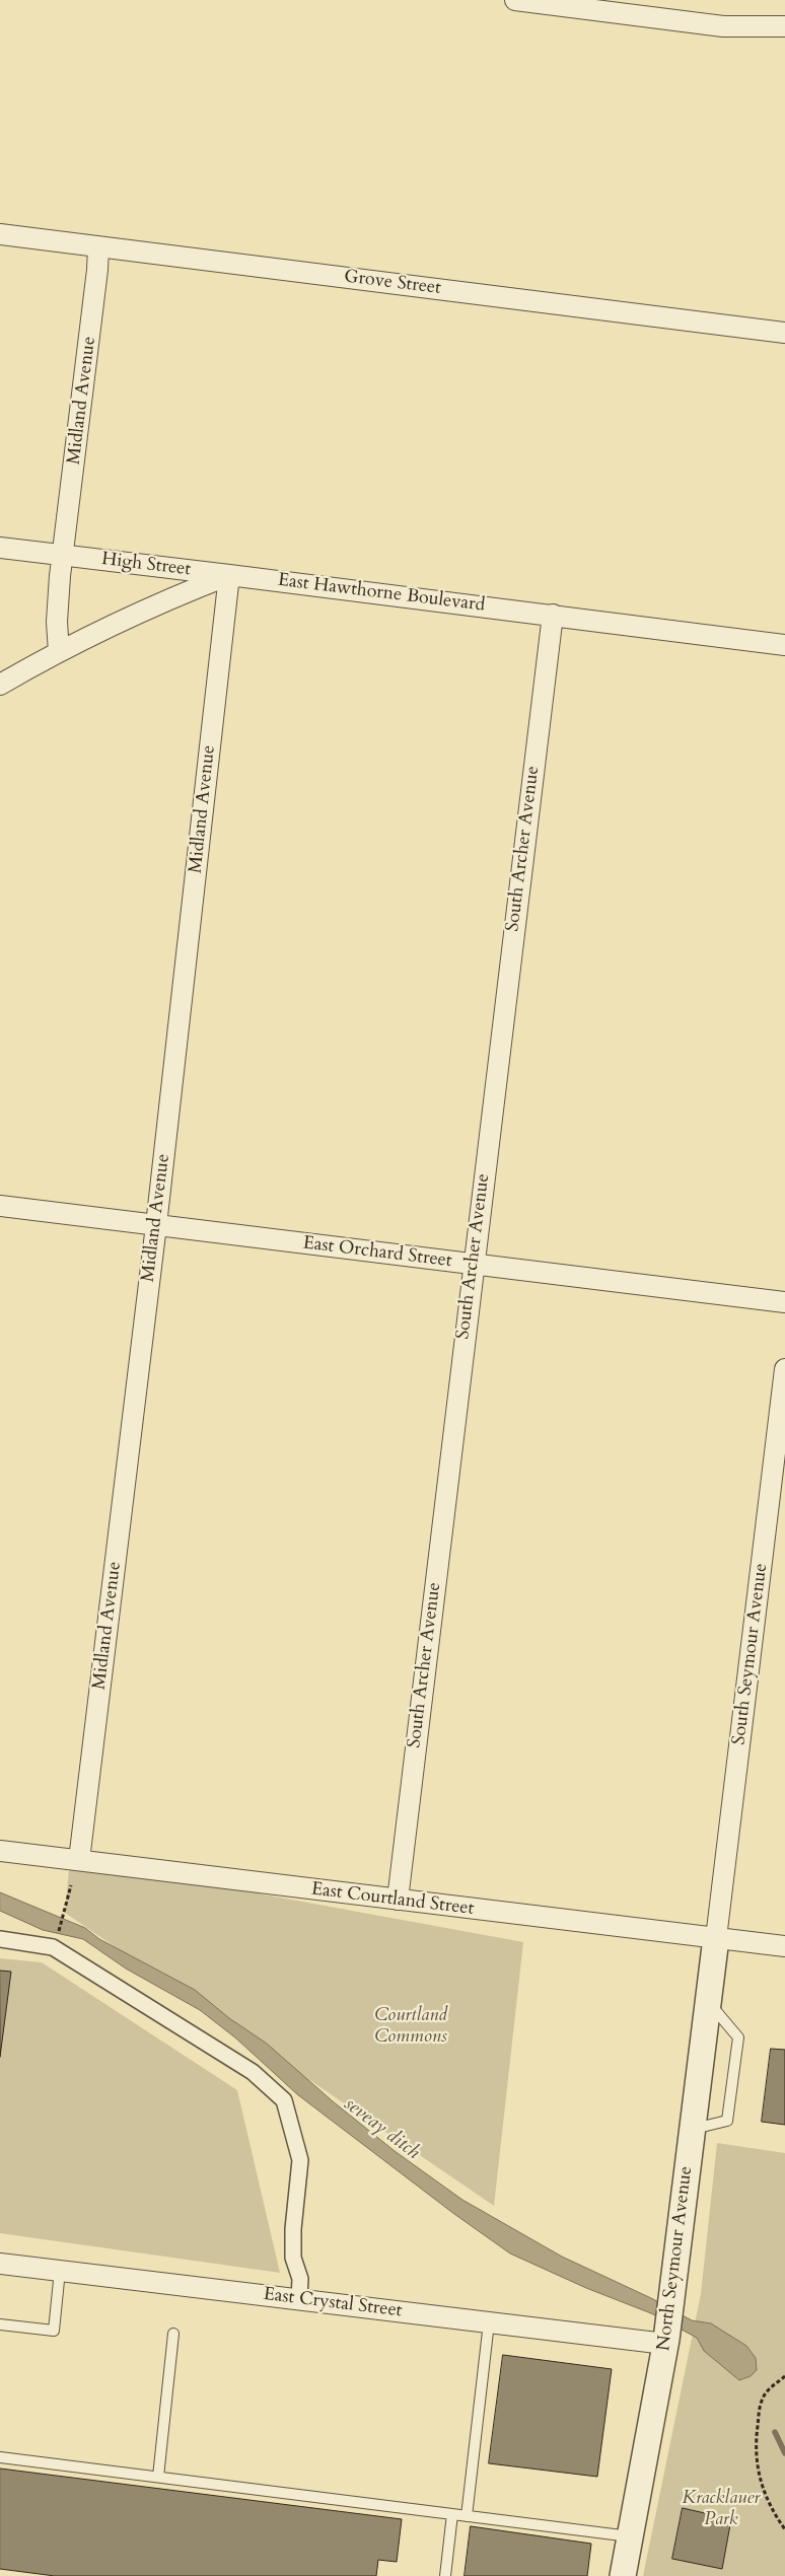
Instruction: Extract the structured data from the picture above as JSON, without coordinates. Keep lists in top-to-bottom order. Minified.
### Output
{"streets":{"street":["Grove Street","Midland Avenue","High Street","East Hawthorne Boulevard","South Archer Avenue","East Orchard Street","South Seymour Avenue","East Courtland Street","North Seymour Avenue","East Crystal Street"]},"crossings":[["Grove Street","Midland Avenue"],["Midland Avenue","High Street"],["Midland Avenue","East Hawthorne Boulevard"],["Midland Avenue","East Orchard Street"],["Midland Avenue","East Courtland Street"],["High Street","East Hawthorne Boulevard"],["East Hawthorne Boulevard","South Archer Avenue"],["South Archer Avenue","East Orchard Street"],["South Archer Avenue","East Courtland Street"],["South Seymour Avenue","East Courtland Street"],["South Seymour Avenue","North Seymour Avenue"],["East Courtland Street","North Seymour Avenue"],["North Seymour Avenue","East Crystal Street"]],"water":["seveay ditch"],"parks":["Courtland Commons","Kracklauer Park"]}
